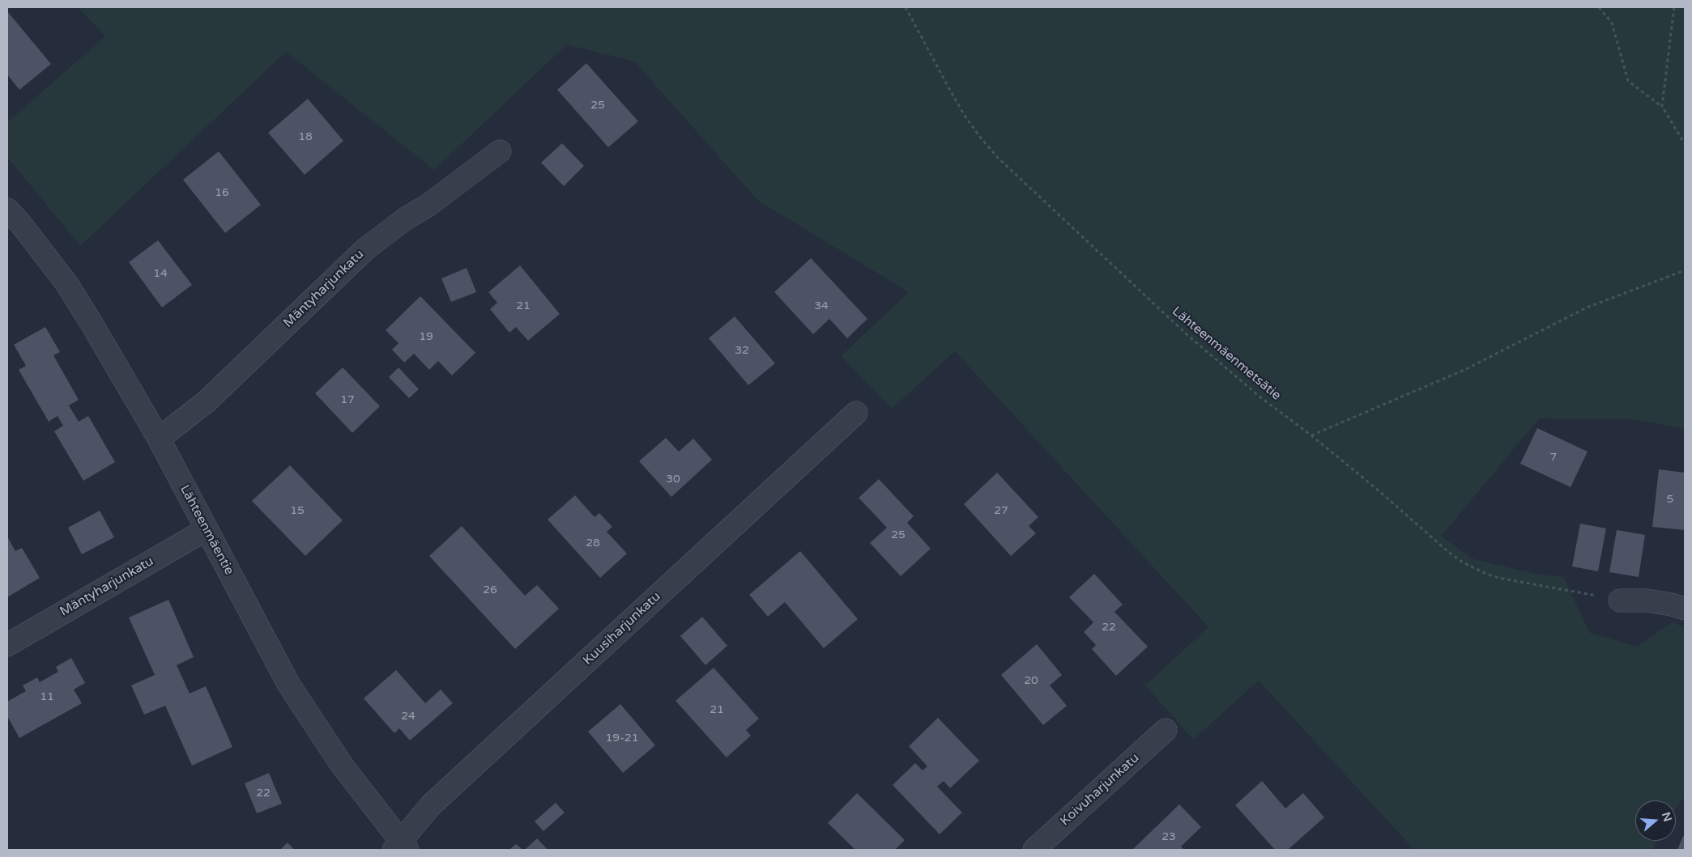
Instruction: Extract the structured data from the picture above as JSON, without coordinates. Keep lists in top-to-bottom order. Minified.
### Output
{"streets":{"street":["Mäntyharjunkatu","Lähteenmäentie","Kuusiharjunkatu","Koivuharjunkatu"],"path":["Lähteenmäenmetsätie"]},"crossings":[["Mäntyharjunkatu","Lähteenmäentie"],["Lähteenmäentie","Kuusiharjunkatu"]],"house_numbers":["25","18","16","14","21","34","19","32","17","7","30","5","15","27","25","28","26","22","20","11","21","24","19-21","22","23"],"north":"right"}
